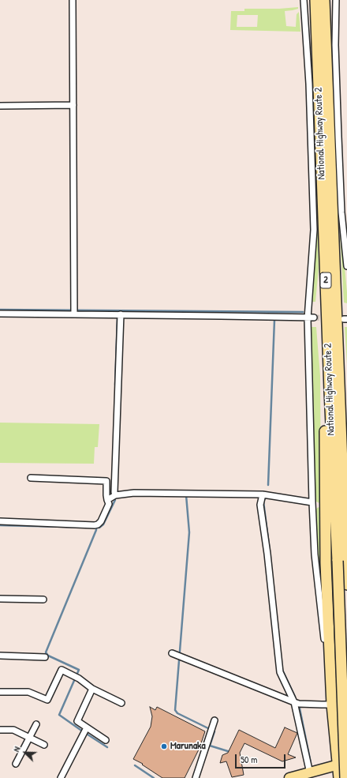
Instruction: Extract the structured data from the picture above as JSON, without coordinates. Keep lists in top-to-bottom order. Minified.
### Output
{"streets":{"highway":["National Highway Route 2","2"]},"places":["Marunaka"],"scale_bar":"50 m","north":"top left"}
